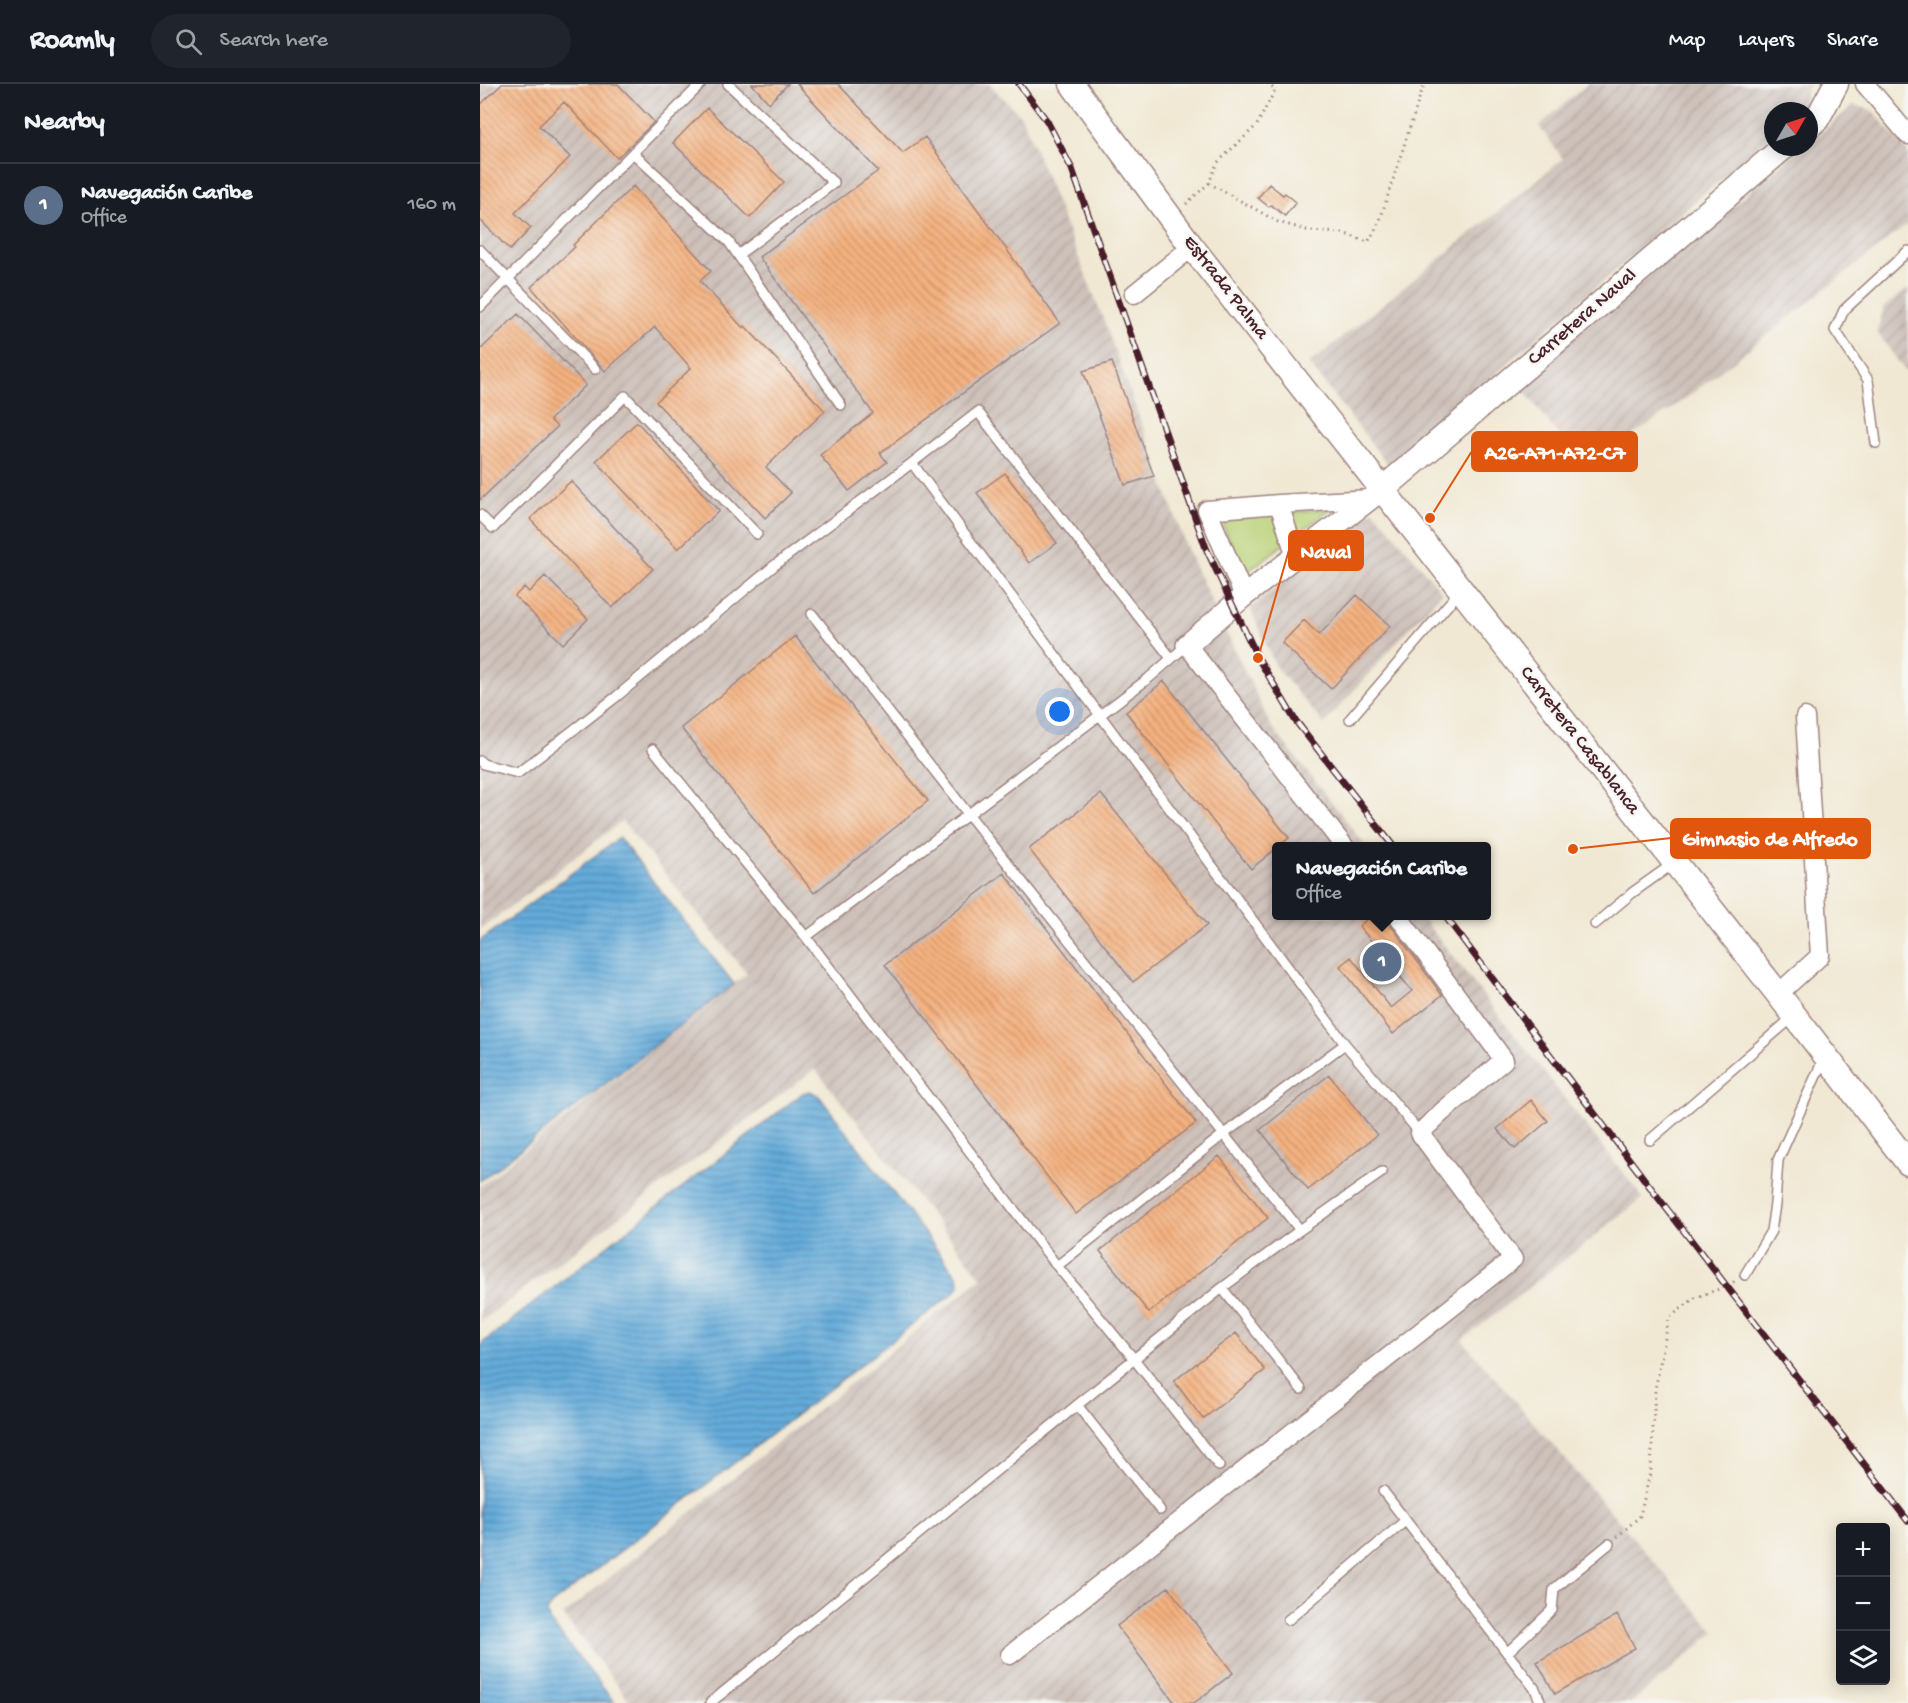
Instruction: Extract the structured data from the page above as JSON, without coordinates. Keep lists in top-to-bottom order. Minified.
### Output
{"streets":{"main road":["Estrada Palma","Carretera Naval","Carretera Casablanca"]},"crossings":[["Estrada Palma","Carretera Naval"],["Estrada Palma","Carretera Casablanca"],["Carretera Naval","Carretera Casablanca"]],"places":["A26-A71-A72-C7","Naval","Gimnasio de Alfredo"],"north":"top right","page":{"header":"Roamly","search":"Search here","nav":["Map","Layers","Share"],"heading":"Nearby","list":[{"mark":"1","name":"Navegación Caribe","note":"Office","value":"160 m"}],"popup":["Navegación Caribe","Office"],"pins":"1","map_buttons":["+","−"]}}
